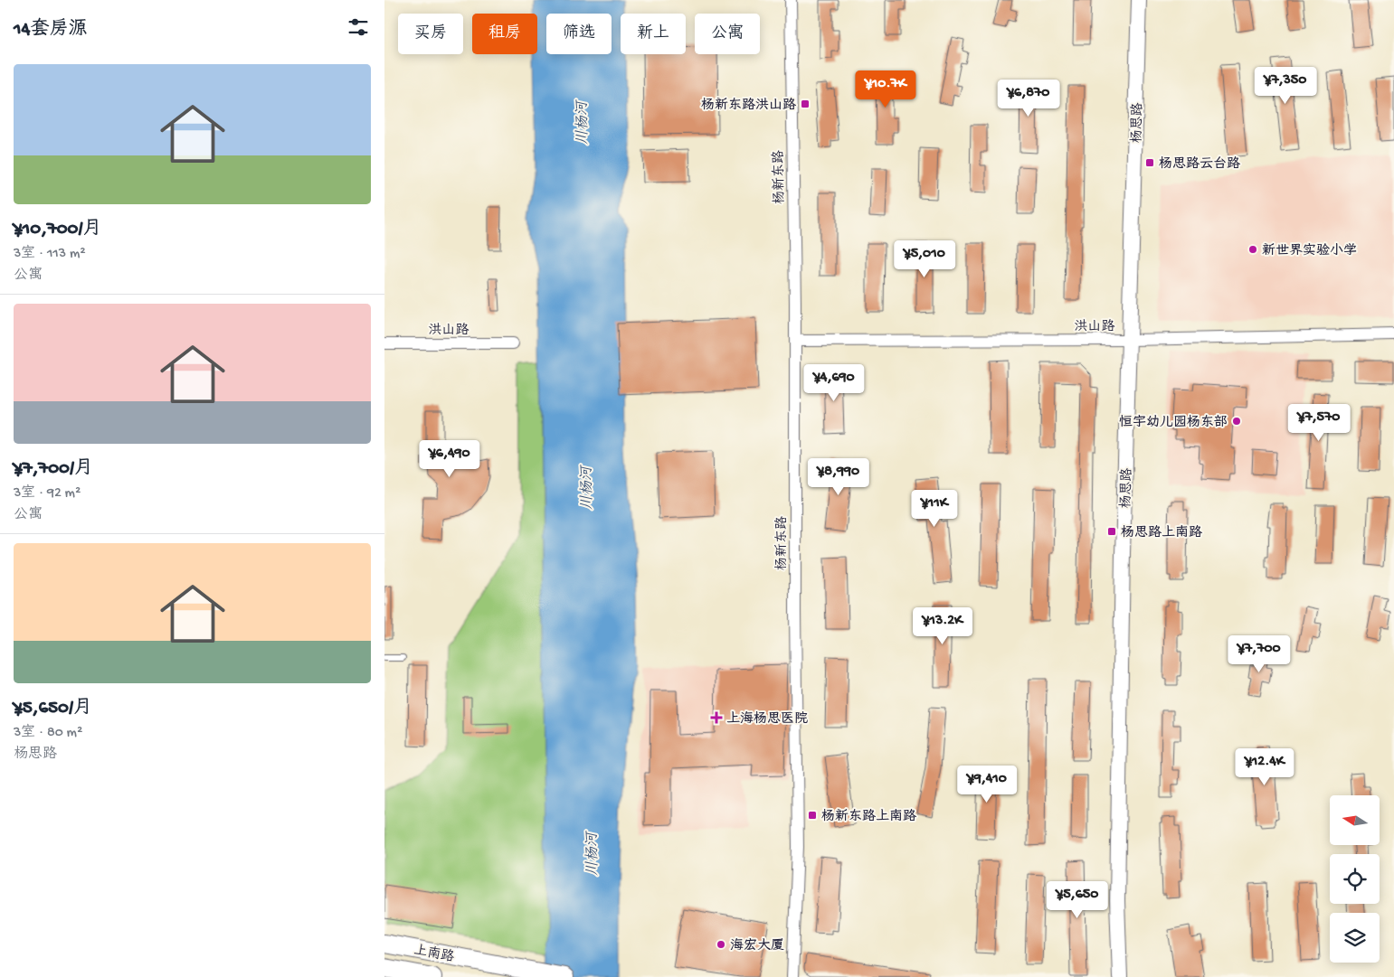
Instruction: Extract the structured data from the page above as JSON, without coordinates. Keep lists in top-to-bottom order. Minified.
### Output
{"streets":{"main road":["上南路"],"street":["杨思路","杨新东路","洪山路"]},"crossings":[["杨思路","洪山路"],["杨新东路","洪山路"]],"water":["川杨河"],"places":{"transit":["杨新东路洪山路","杨思路云台路","杨思路上南路","杨新东路上南路"],"other":["新世界实验小学","恒宇幼儿园杨东部","海宏大厦"],"health":["上海杨思医院"]},"north":"left","page":{"heading":"14套房源","chip":["买房","租房","筛选","新上","公寓"],"list":[{"name":"¥10,700/月","note":"3室 · 113 m² · 公寓"},{"name":"¥7,700/月","note":"3室 · 92 m² · 公寓"},{"name":"¥5,650/月","note":"3室 · 80 m² · 杨思路"}],"price":["¥7,350","¥10.7K","¥6,870","¥5,010","¥4,690","¥7,570","¥6,490","¥8,990","¥11K","¥13.2K","¥7,700","¥12.4K","¥9,410","¥5,650"]}}
